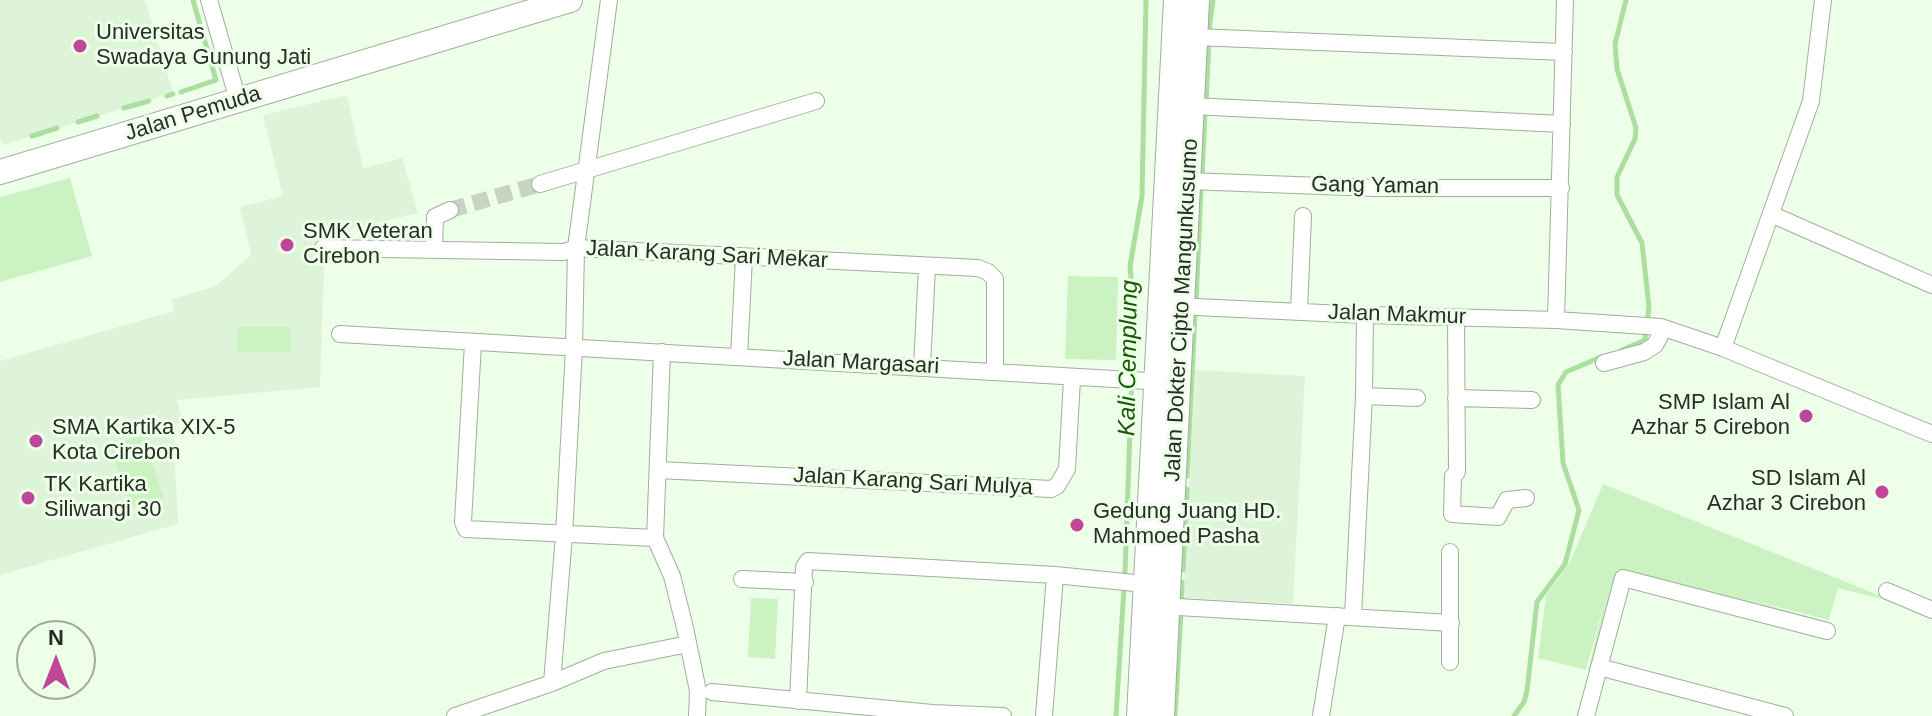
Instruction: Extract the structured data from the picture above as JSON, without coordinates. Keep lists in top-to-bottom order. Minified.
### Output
{"streets":{"main road":["Jalan Pemuda","Jalan Dokter Cipto Mangunkusumo"],"street":["Gang Yaman","Jalan Karang Sari Mekar","Jalan Makmur","Jalan Margasari","Jalan Karang Sari Mulya"]},"crossings":[["Gang Yaman","Jalan Dokter Cipto Mangunkusumo"],["Jalan Karang Sari Mekar","Jalan Margasari"],["Jalan Dokter Cipto Mangunkusumo","Jalan Makmur"],["Jalan Dokter Cipto Mangunkusumo","Jalan Margasari"],["Jalan Margasari","Jalan Karang Sari Mulya"]],"water":["Kali Cemplung"],"places":["Universitas Swadaya Gunung Jati","SMK Veteran Cirebon","SMP Islam Al Azhar 5 Cirebon","SMA Kartika XIX-5 Kota Cirebon","SD Islam Al Azhar 3 Cirebon","TK Kartika Siliwangi 30","Gedung Juang HD. Mahmoed Pasha"],"north":"top"}
